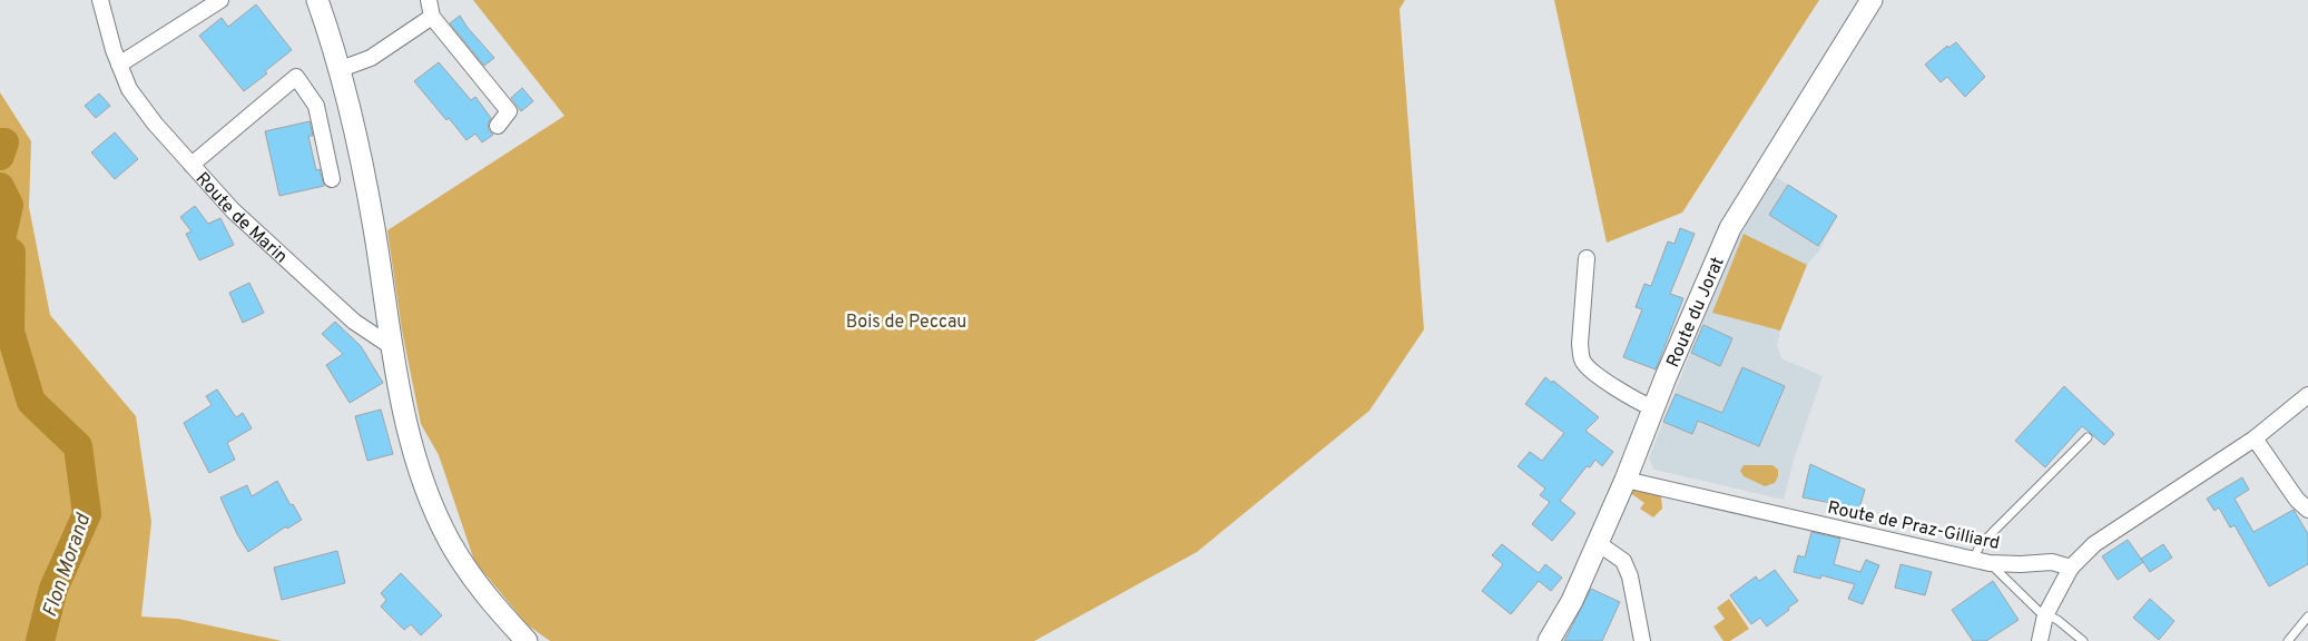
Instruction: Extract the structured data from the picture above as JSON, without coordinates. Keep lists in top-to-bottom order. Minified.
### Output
{"streets":{"street":["Route de Marin","Route du Jorat","Route de Praz-Gilliard"]},"crossings":[["Route du Jorat","Route de Praz-Gilliard"]],"water":["Flon Morand"],"parks":["Bois de Peccau"]}
